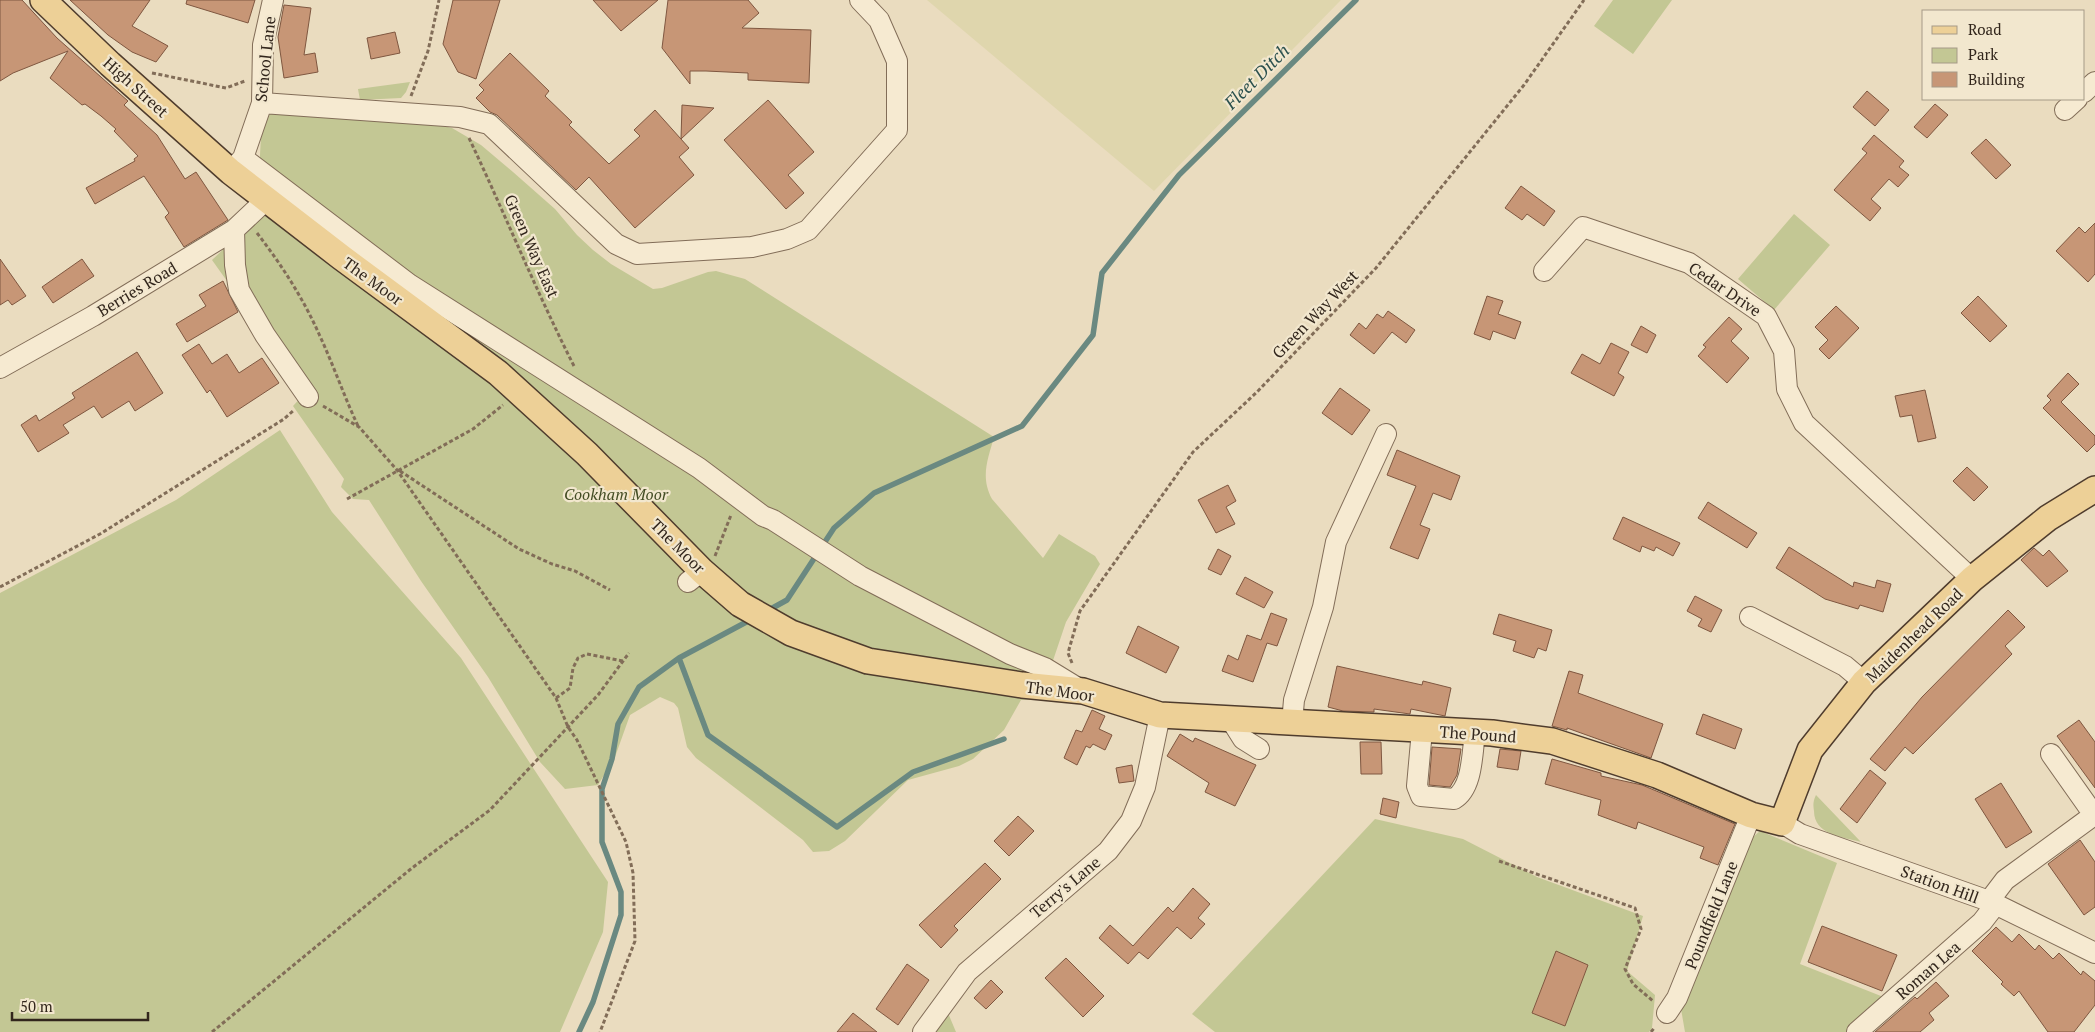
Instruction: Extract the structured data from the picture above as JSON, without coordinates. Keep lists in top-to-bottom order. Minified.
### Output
{"streets":{"main road":["High Street","The Moor","Maidenhead Road","The Pound"],"street":["School Lane","Berries Road","Cedar Drive","Station Hill","Terry's Lane","Poundfield Lane","Roman Lea"],"path":["Green Way East","Green Way West"]},"crossings":[["School Lane","High Street"],["School Lane","The Moor"],["High Street","The Moor"],["The Moor","Berries Road"],["The Moor","The Pound"],["The Moor","Terry's Lane"],["Cedar Drive","Maidenhead Road"],["Maidenhead Road","The Pound"],["Maidenhead Road","Station Hill"],["The Pound","Station Hill"],["The Pound","Terry's Lane"],["The Pound","Poundfield Lane"],["Station Hill","Roman Lea"]],"water":["Fleet Ditch"],"parks":["Cookham Moor"],"legend":["Road","Park","Building"],"scale_bar":"50 m"}
